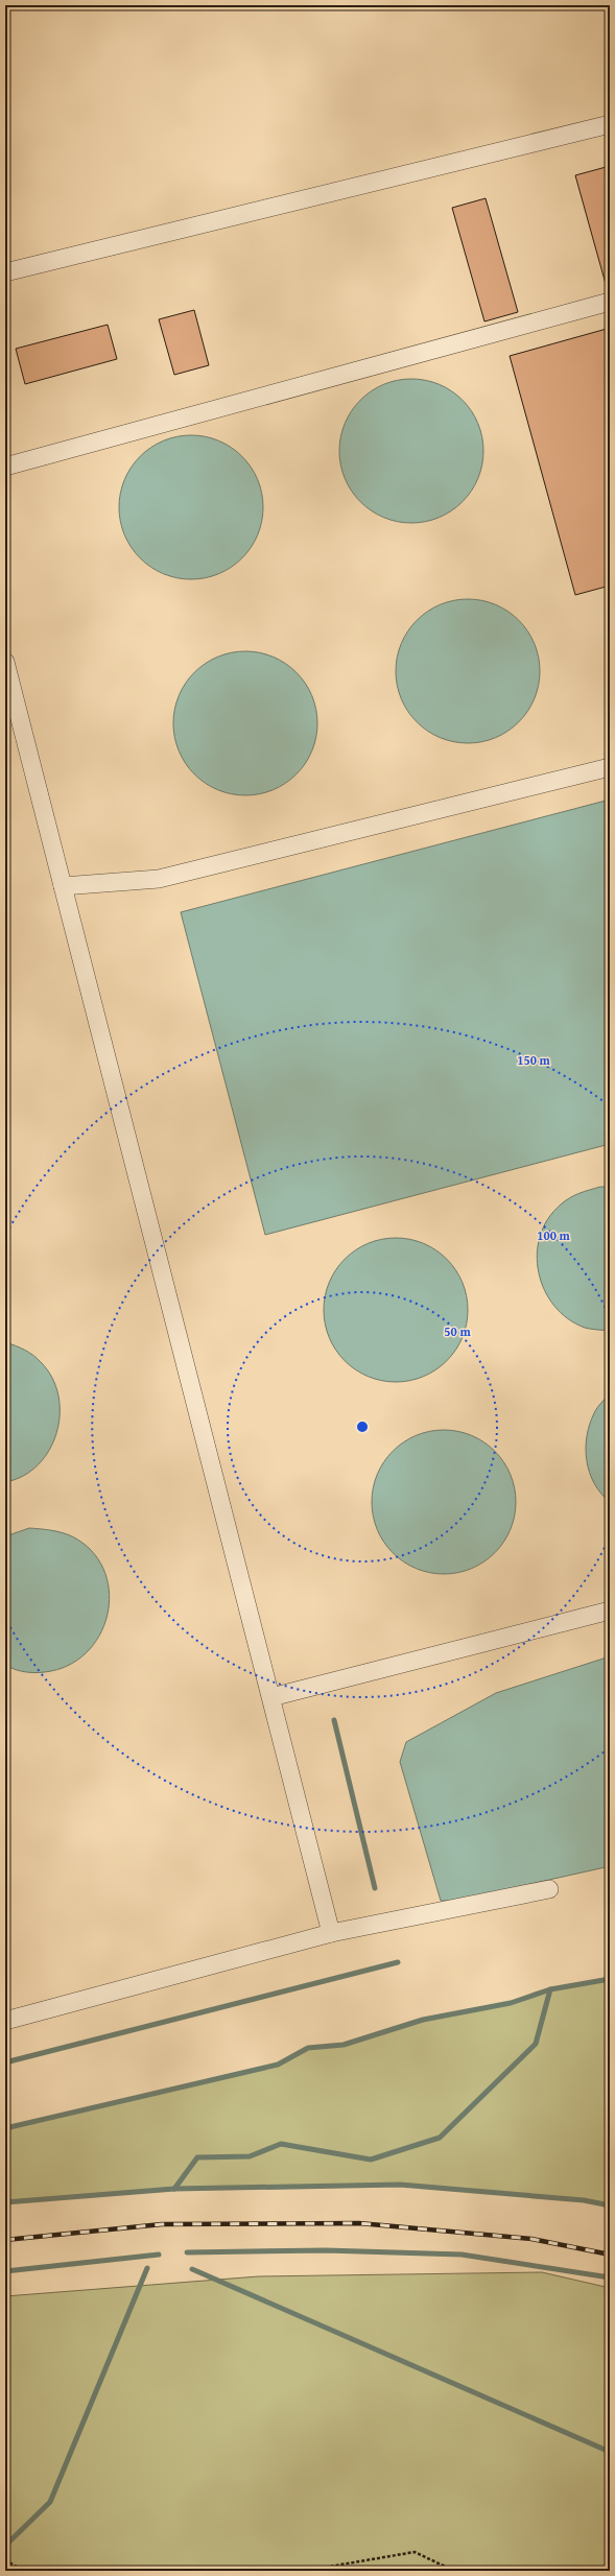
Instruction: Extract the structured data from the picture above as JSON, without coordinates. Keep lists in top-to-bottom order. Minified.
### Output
{"rings":["150 m","100 m","50 m"]}
